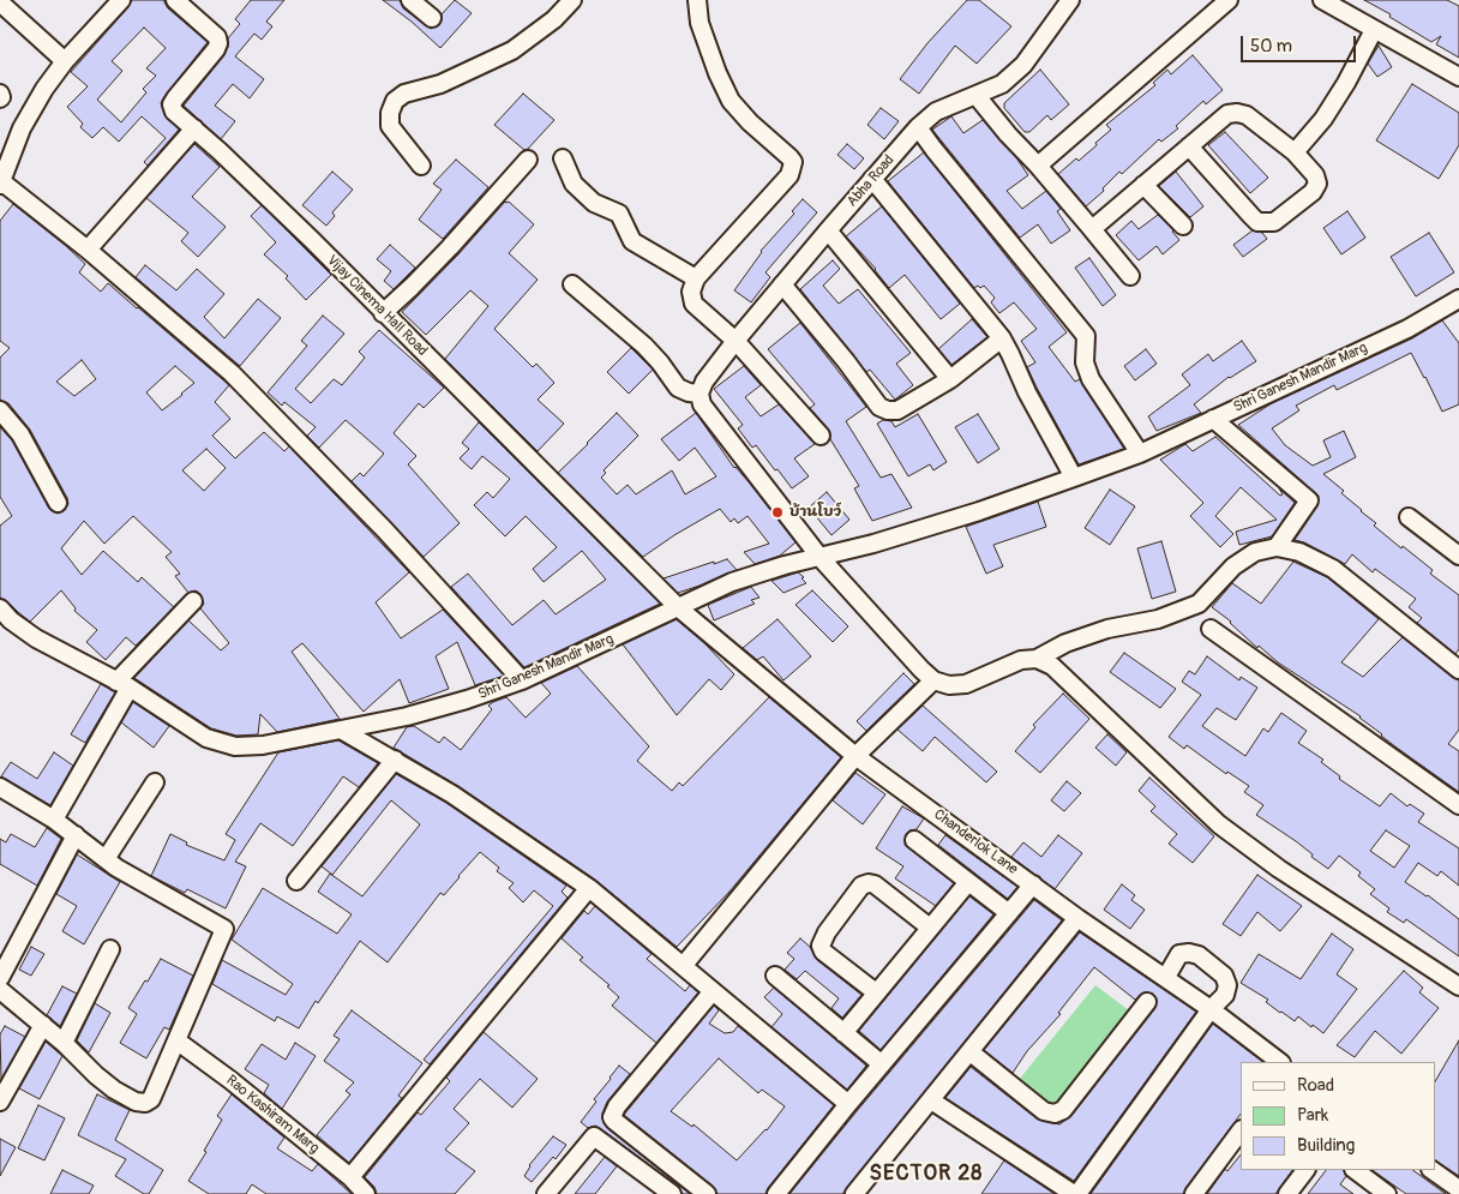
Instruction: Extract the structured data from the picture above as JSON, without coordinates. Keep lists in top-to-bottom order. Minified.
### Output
{"streets":{"street":["Abha Road","Vijay Cinema Hall Road","Shri Ganesh Mandir Marg","Chanderlok Lane","Rao Kashiram Marg"]},"crossings":[["Vijay Cinema Hall Road","Shri Ganesh Mandir Marg"],["Vijay Cinema Hall Road","Chanderlok Lane"],["Shri Ganesh Mandir Marg","Chanderlok Lane"]],"districts":["SECTOR 28"],"places":["บ้านโบว์"],"legend":["Road","Park","Building"],"scale_bar":"50 m"}
